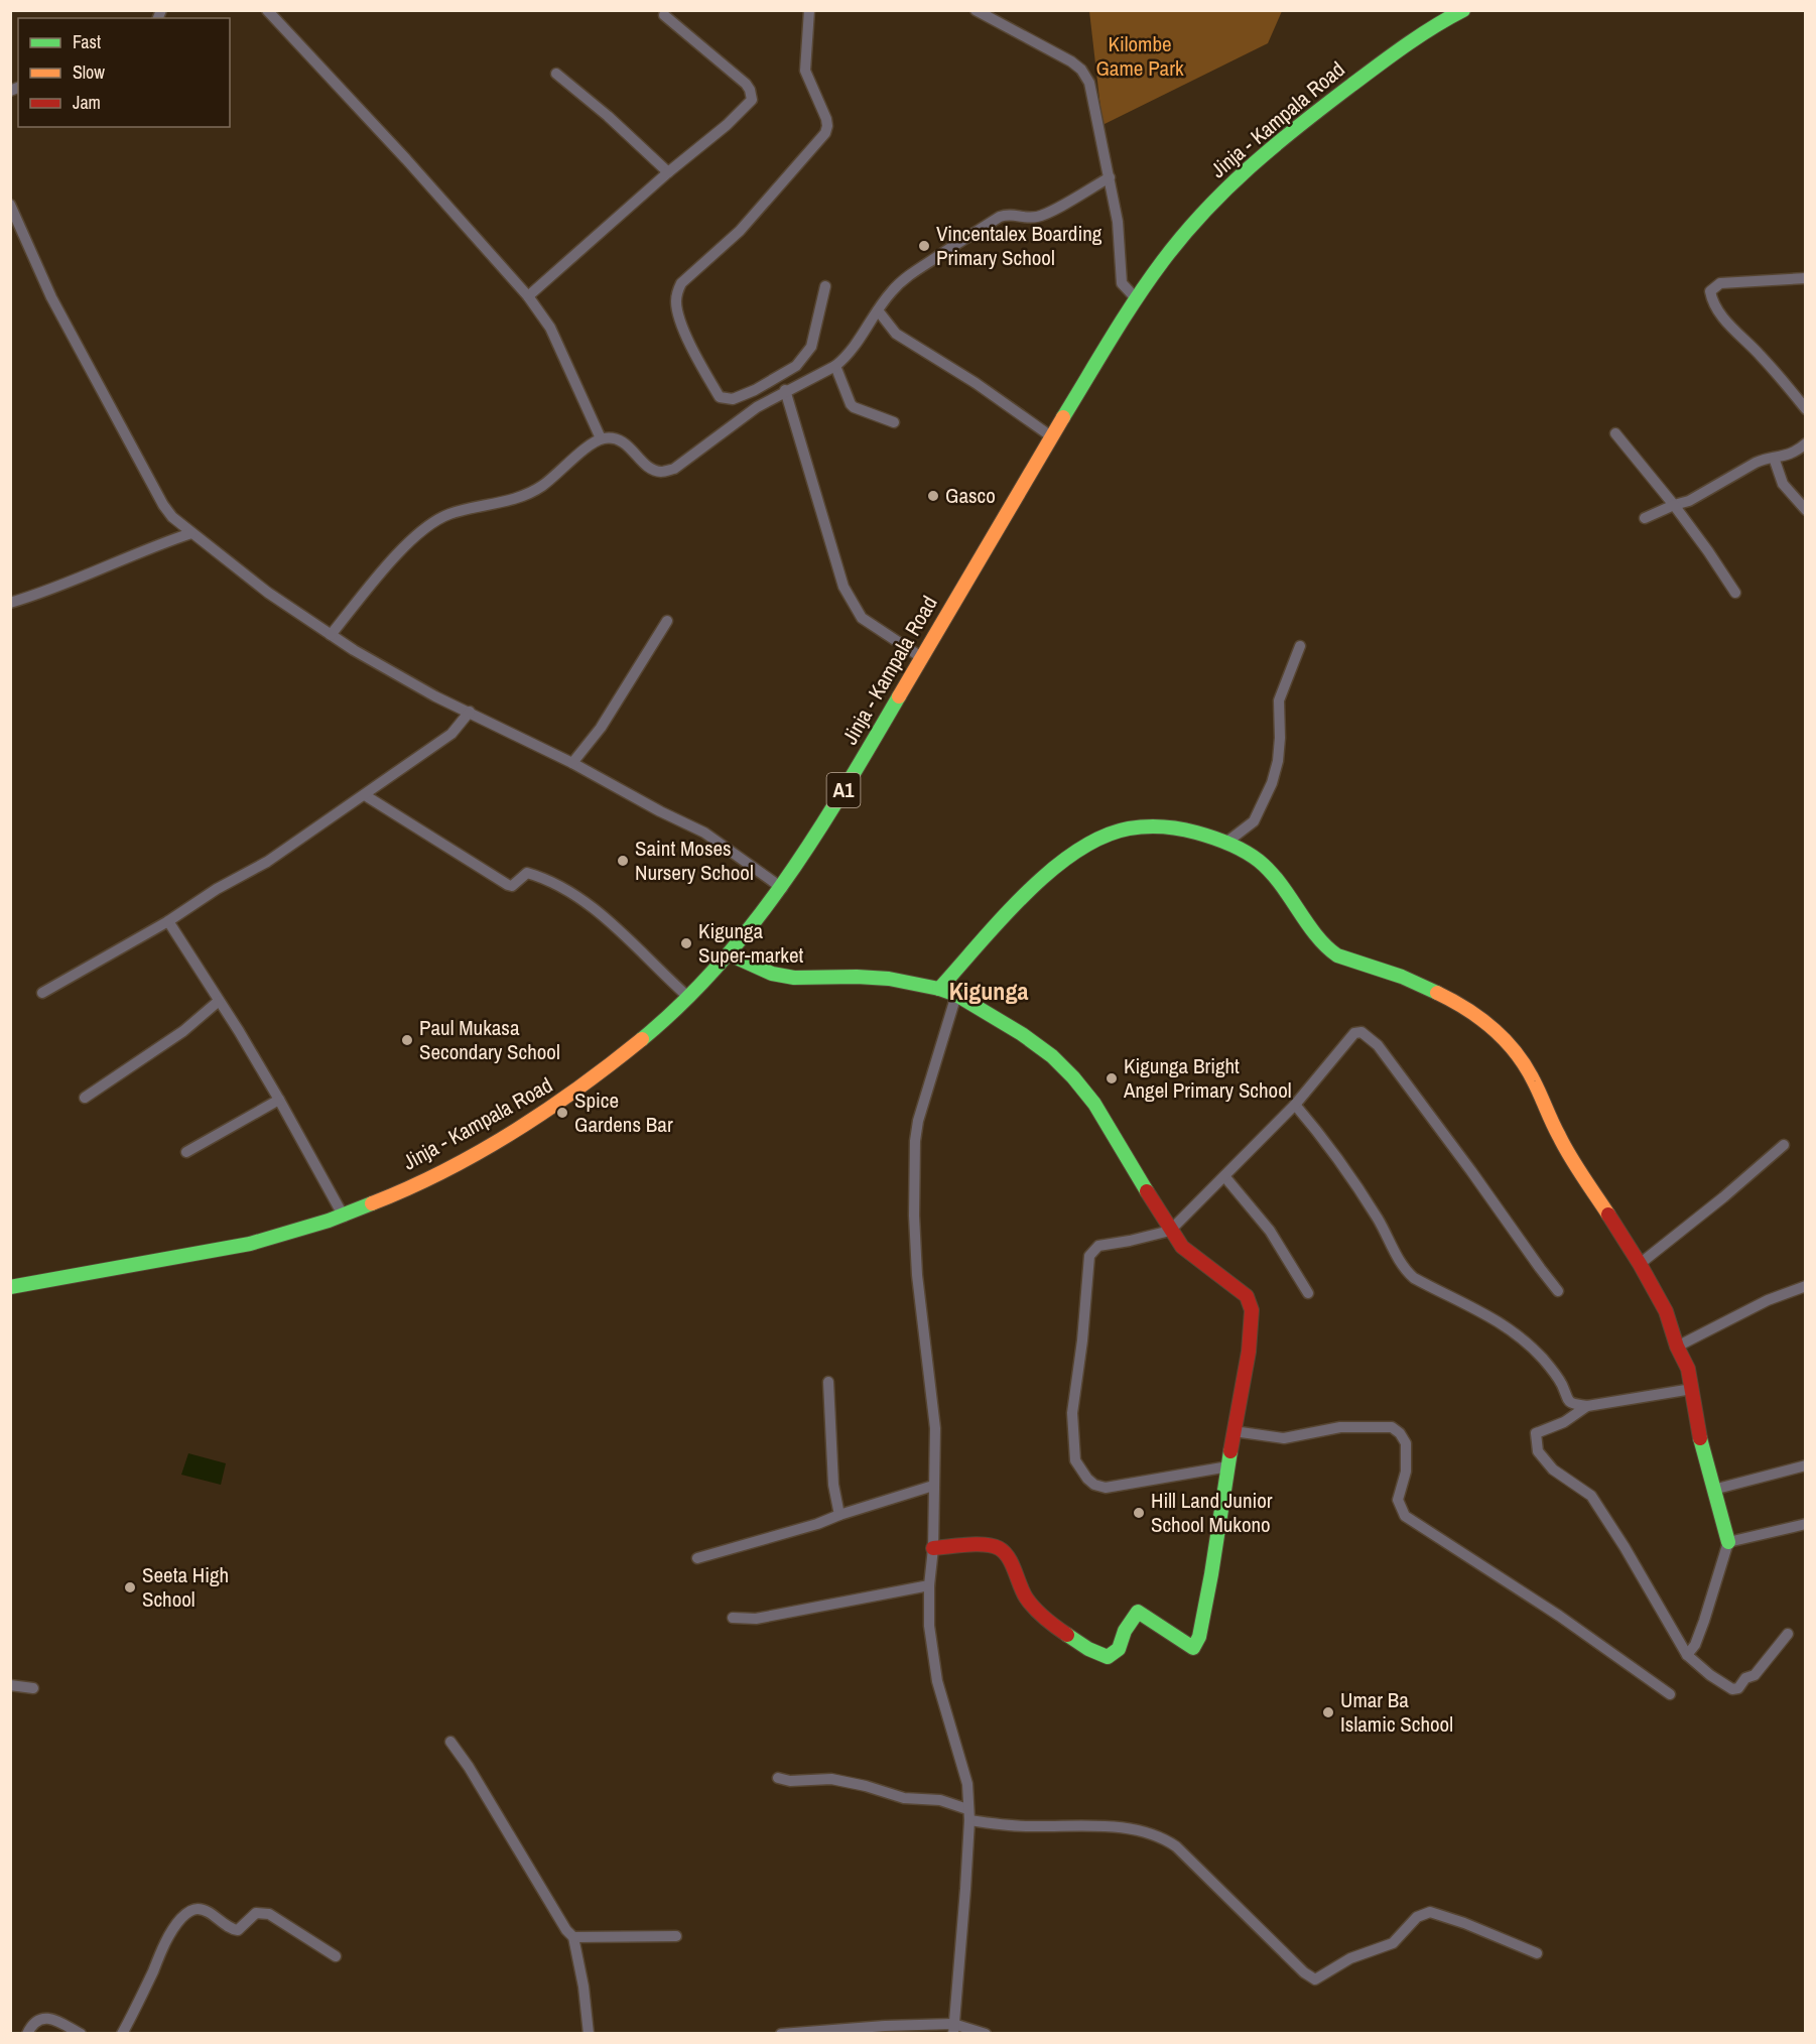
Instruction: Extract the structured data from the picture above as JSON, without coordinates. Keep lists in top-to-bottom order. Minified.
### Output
{"streets":{"main road":["Jinja - Kampala Road","A1"]},"districts":["Kigunga"],"parks":["Kilombe Game Park"],"places":["Vincentalex Boarding Primary School","Gasco","Saint Moses Nursery School","Kigunga Super-market","Paul Mukasa Secondary School","Kigunga Bright Angel Primary School","Spice Gardens Bar","Hill Land Junior School Mukono","Seeta High School","Umar Ba Islamic School"],"legend":["Fast","Slow","Jam"]}
